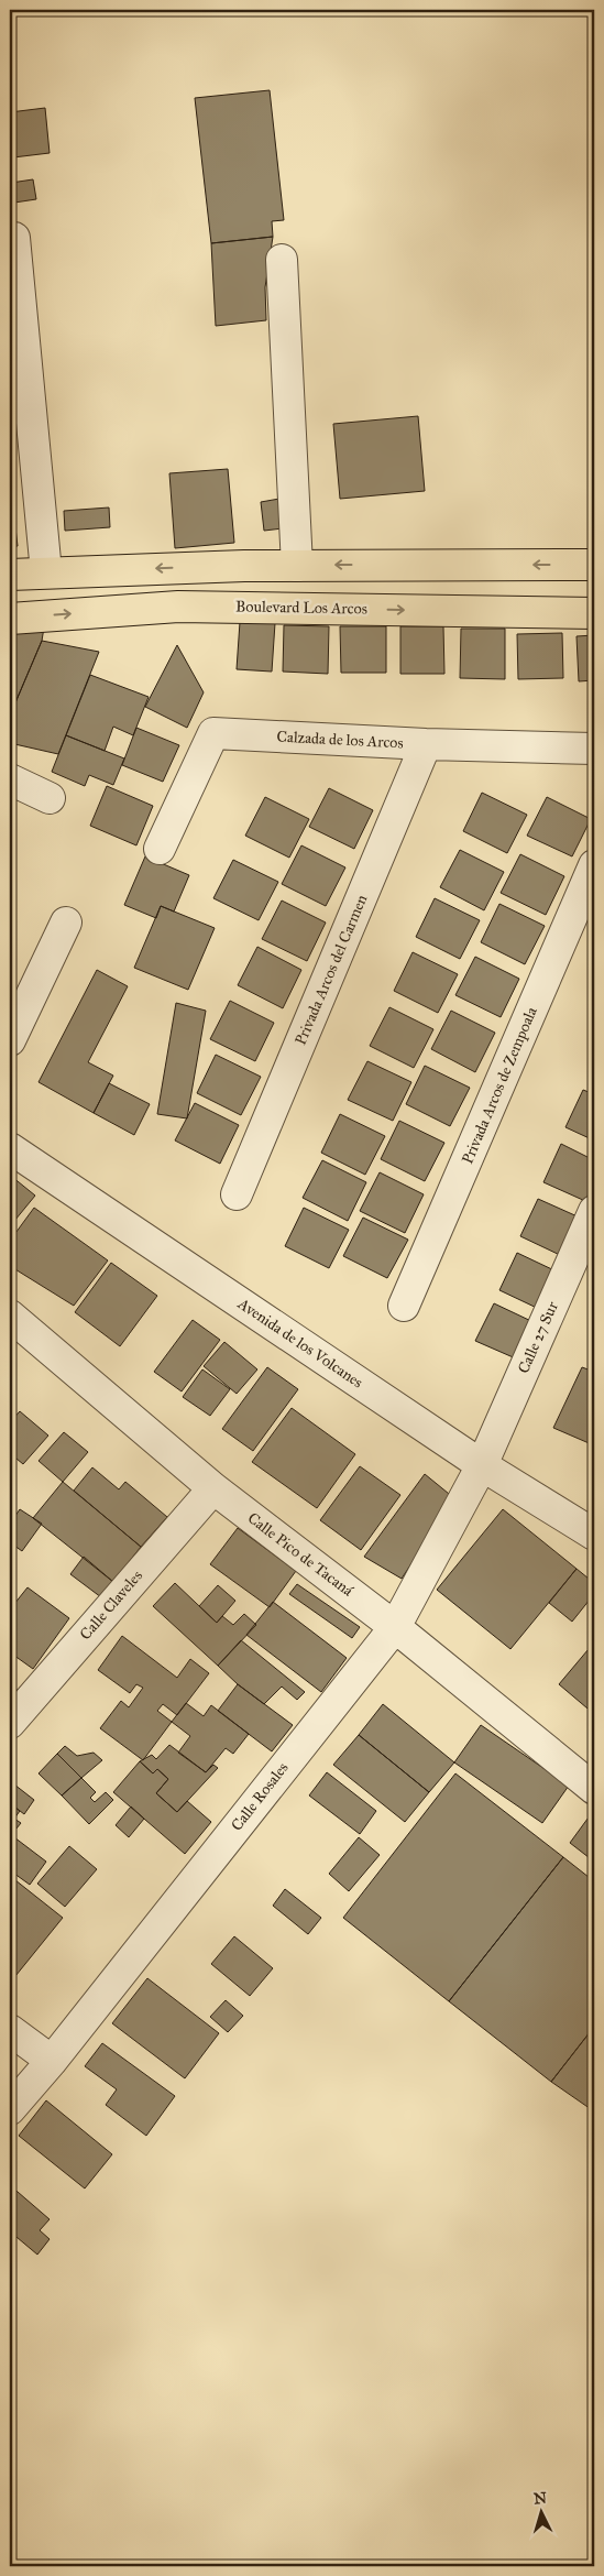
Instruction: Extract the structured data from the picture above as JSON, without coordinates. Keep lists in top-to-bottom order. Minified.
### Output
{"streets":{"main road":["Boulevard Los Arcos"],"street":["Calzada de los Arcos","Privada Arcos del Carmen","Privada Arcos de Zempoala","Calle 27 Sur","Avenida de los Volcanes","Calle Pico de Tacaná","Calle Claveles","Calle Rosales"]},"crossings":[["Calzada de los Arcos","Privada Arcos del Carmen"],["Calle 27 Sur","Avenida de los Volcanes"],["Calle 27 Sur","Calle Rosales"],["Avenida de los Volcanes","Calle Rosales"],["Calle Pico de Tacaná","Calle Claveles"],["Calle Pico de Tacaná","Calle Rosales"]],"north":"top"}
